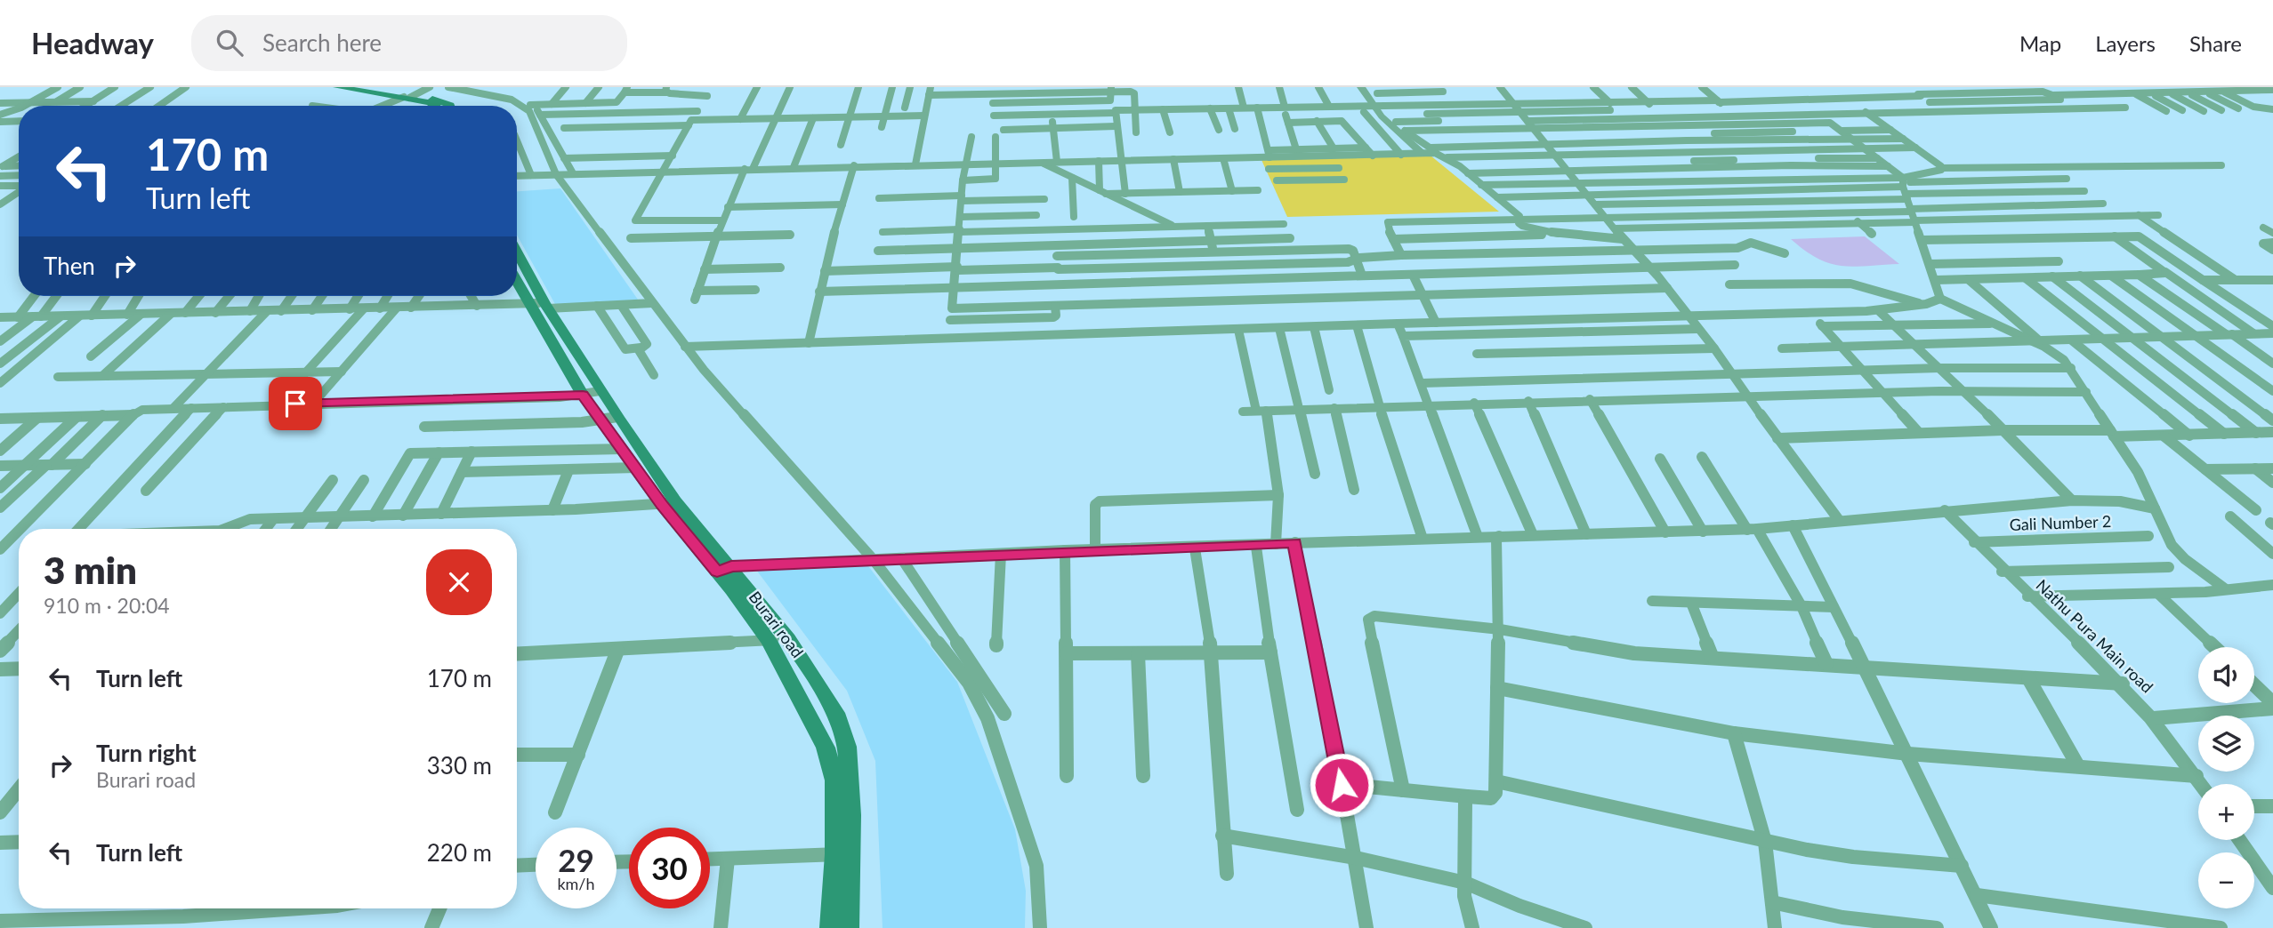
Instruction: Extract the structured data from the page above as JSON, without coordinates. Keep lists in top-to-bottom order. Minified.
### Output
{"streets":{"main road":["Burari road"],"street":["Gali Number 2","Nathu Pura Main road"]},"crossings":[["Gali Number 2","Nathu Pura Main road"]],"page":{"header":"Headway","search":"Search here","nav":["Map","Layers","Share"],"turn":["170 m","Turn left"],"then":"Then","heading":["3 min","910 m · 20:04"],"list":[{"name":"Turn left","value":"170 m"},{"name":"Turn right","note":"Burari road","value":"330 m"},{"name":"Turn left","value":"220 m"}],"map_buttons":["+","−"],"speed":"29 km/h","limit":"30"}}
